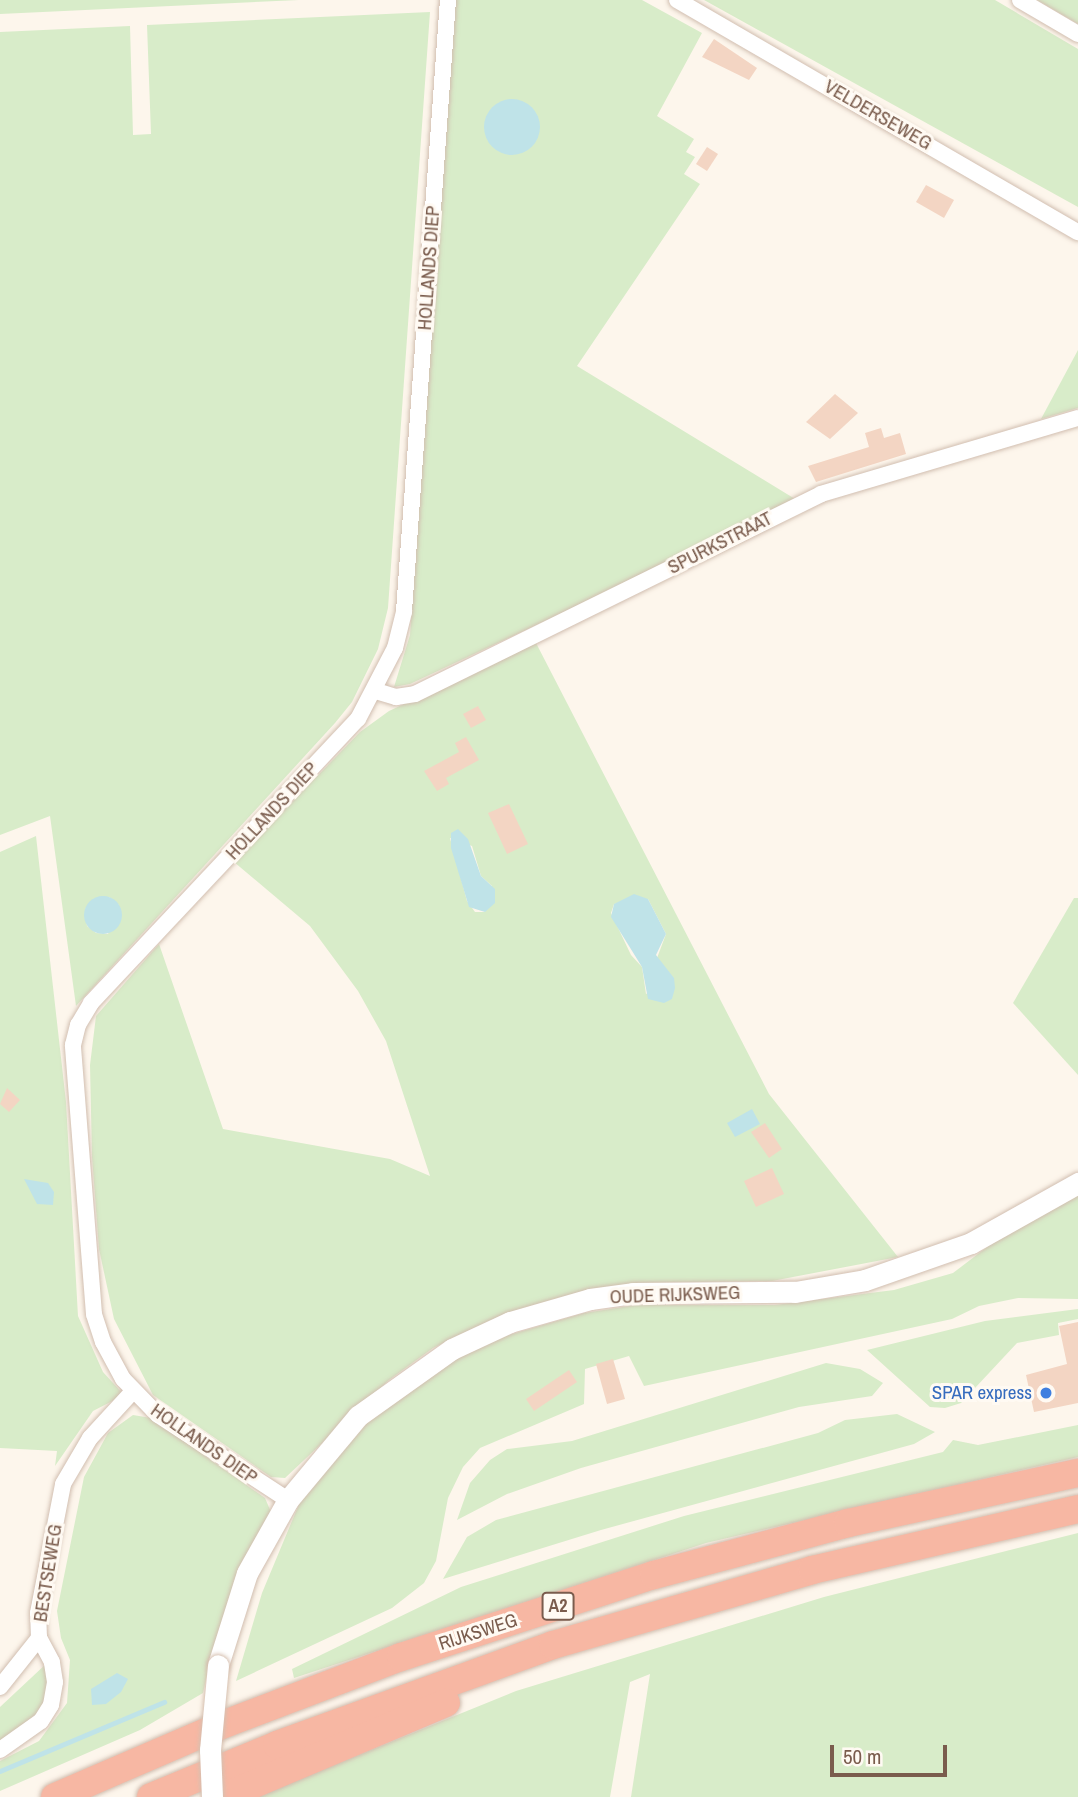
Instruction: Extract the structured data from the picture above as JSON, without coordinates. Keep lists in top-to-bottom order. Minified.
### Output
{"streets":{"highway":["A2","RIJKSWEG"],"street":["VELDERSEWEG","HOLLANDS DIEP","SPURKSTRAAT","OUDE RIJKSWEG","BESTSEWEG"]},"crossings":[["HOLLANDS DIEP","SPURKSTRAAT"],["HOLLANDS DIEP","OUDE RIJKSWEG"],["HOLLANDS DIEP","BESTSEWEG"],["A2","RIJKSWEG"]],"places":["SPAR express"],"scale_bar":"50 m"}
